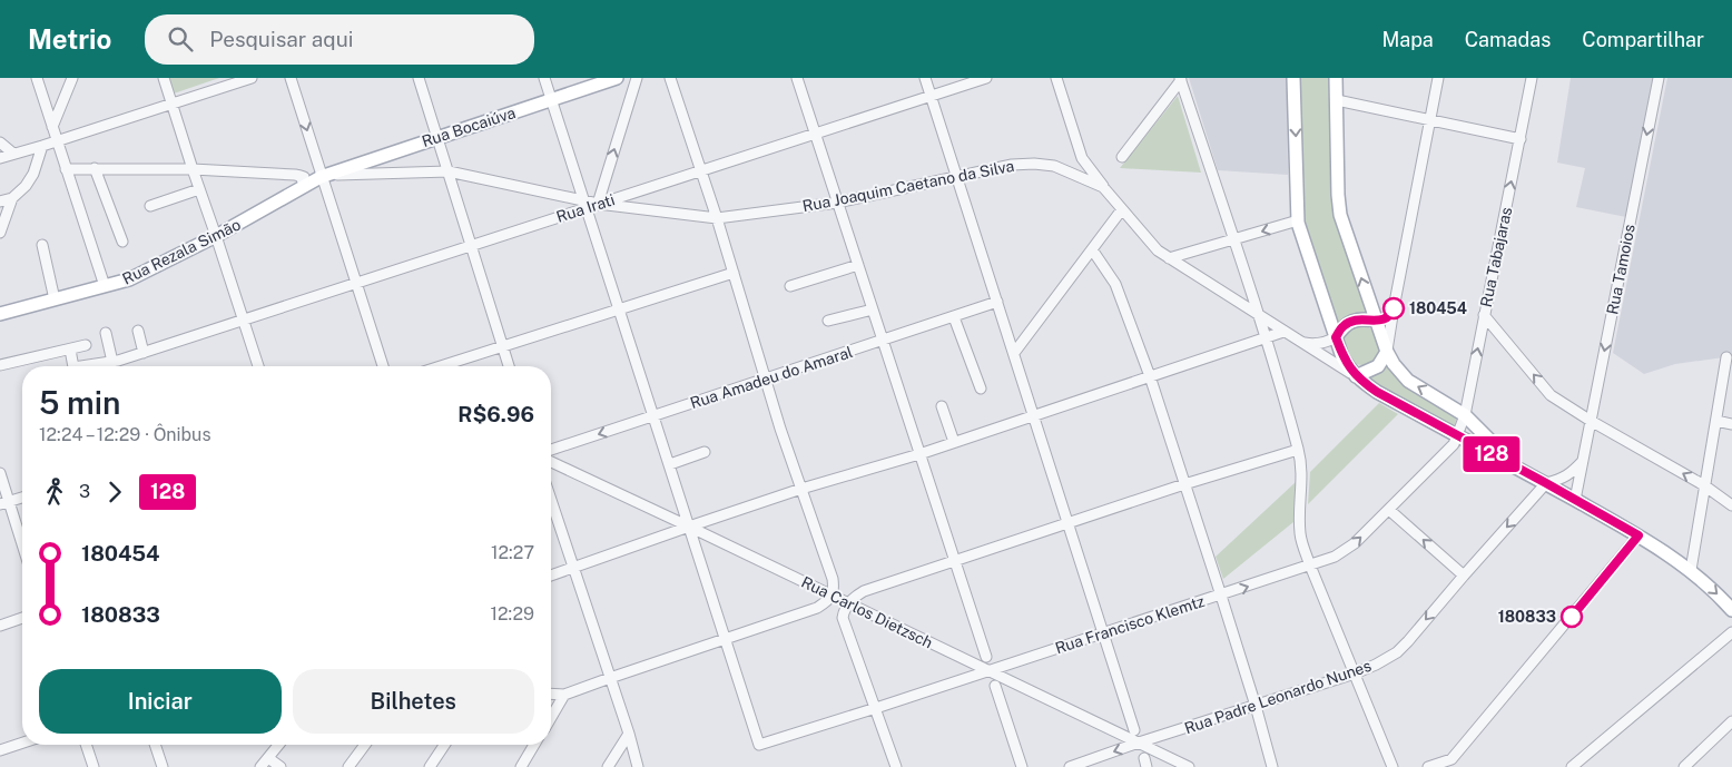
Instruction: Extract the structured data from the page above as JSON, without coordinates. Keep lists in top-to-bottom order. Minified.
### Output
{"streets":{"main road":["Rua Bocaiúva","Rua Rezala Simão"],"street":["Rua Joaquim Caetano da Silva","Rua Irati","Rua Tabajaras","Rua Tamoios","Rua Amadeu do Amaral","Rua Carlos Dietzsch","Rua Francisco Klemtz","Rua Padre Leonardo Nunes"]},"crossings":[["Rua Bocaiúva","Rua Rezala Simão"],["Rua Joaquim Caetano da Silva","Rua Irati"],["Rua Tabajaras","Rua Francisco Klemtz"],["Rua Carlos Dietzsch","Rua Francisco Klemtz"],["Rua Carlos Dietzsch","Rua Padre Leonardo Nunes"]],"one_way":["Rua Tabajaras","Rua Tamoios","Rua Padre Leonardo Nunes"],"places":["180454","180833"],"lines":["bus line 128"],"page":{"header":"Metrio","search":"Pesquisar aqui","nav":["Mapa","Camadas","Compartilhar"],"on_map":"128","heading":["5 min","12:24 – 12:29 · Ônibus","R$6.96"],"legs":["3","128"],"list":[{"name":"180454","value":"12:27"},{"name":"180833","value":"12:29"}],"buttons":["Iniciar","Bilhetes"]}}
